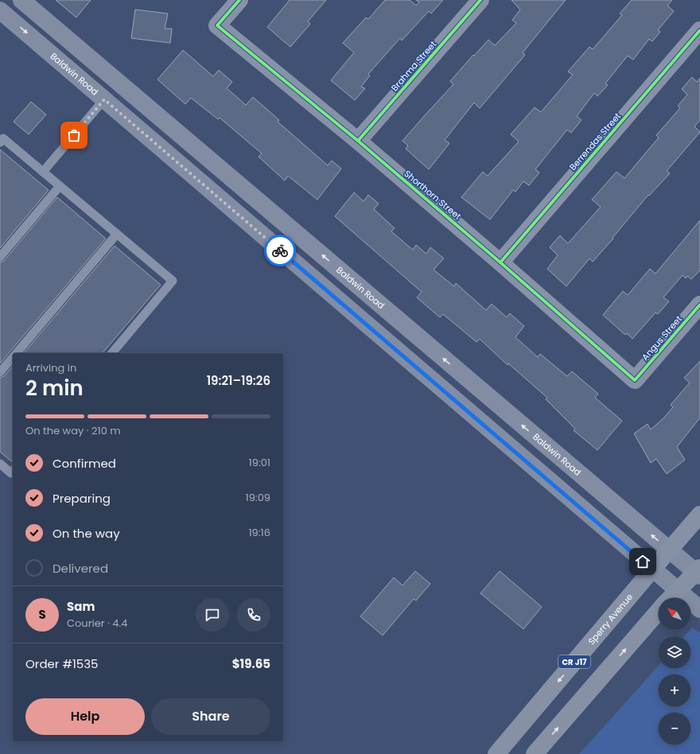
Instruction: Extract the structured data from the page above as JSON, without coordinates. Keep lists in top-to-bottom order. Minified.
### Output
{"streets":{"main road":["Baldwin Road","Sperry Avenue","CR J17"],"street":["Brahma Street","Berrendas Street","Shorthorn Street","Angus Street"]},"crossings":[["Brahma Street","Shorthorn Street"],["Baldwin Road","Sperry Avenue"],["Berrendas Street","Shorthorn Street"],["Shorthorn Street","Angus Street"]],"north":"top left","page":{"heading":["2 min","Arriving in","19:21–19:26"],"panel":["Sam","Courier · 4.4","Order #1535","$19.65"],"bar":"On the way · 210 m","list":[["Confirmed","19:01"],["Preparing","19:09"],["On the way","19:16"],"Delivered"],"map_buttons":["+","−"],"round":"S","buttons":["Help","Share"]}}
